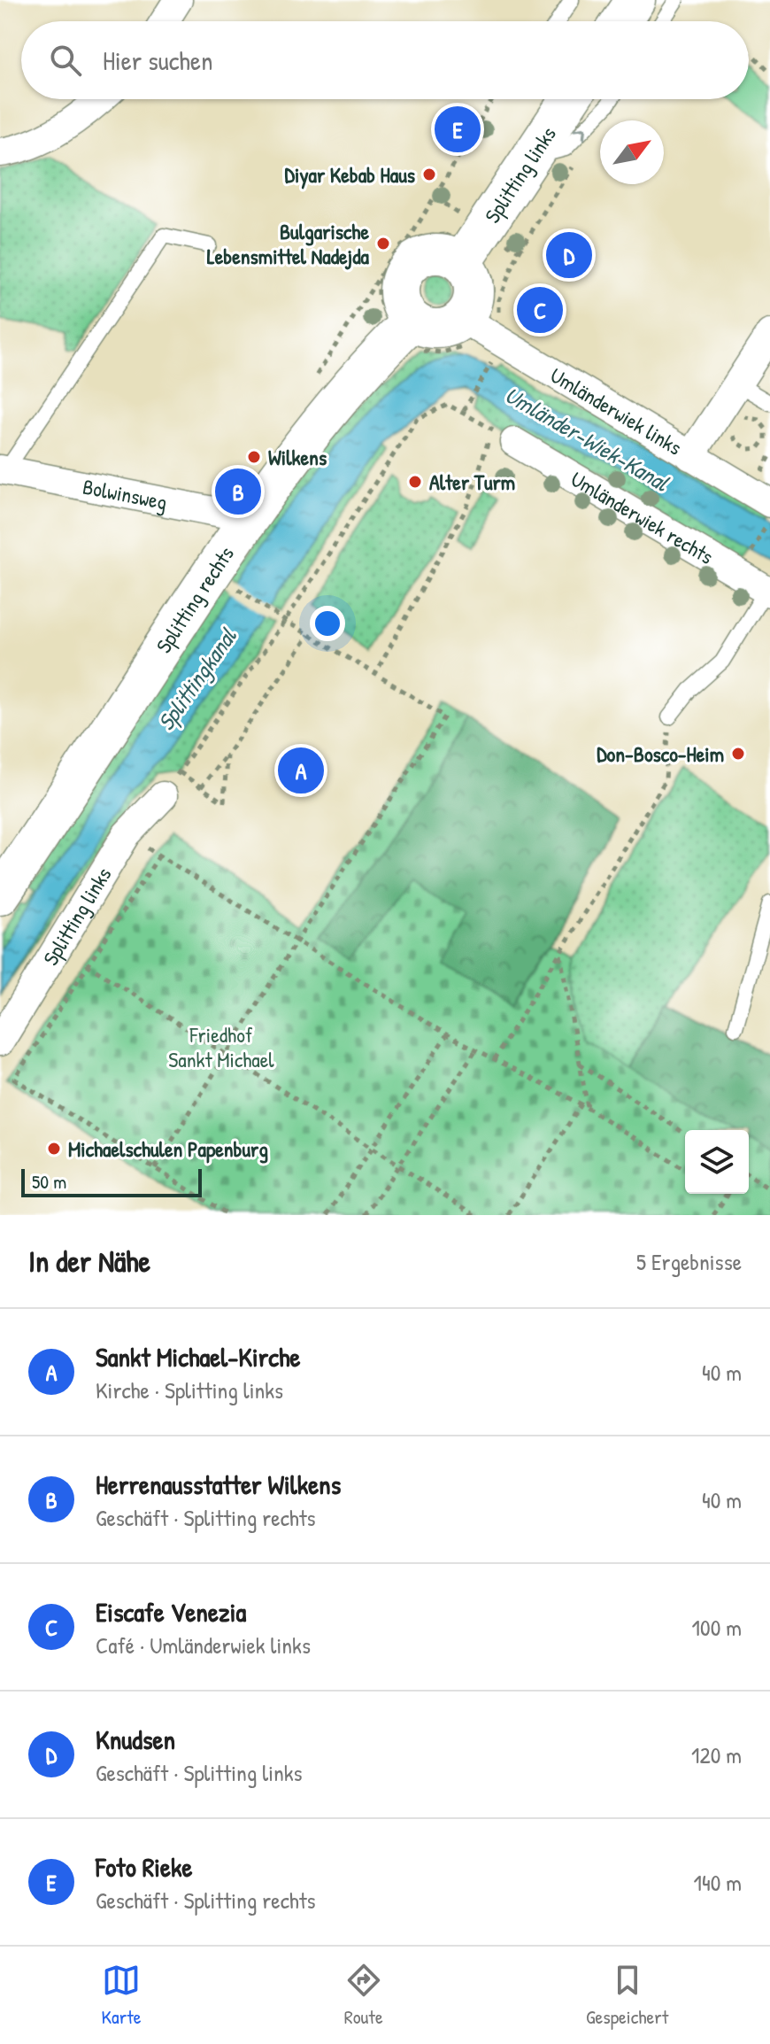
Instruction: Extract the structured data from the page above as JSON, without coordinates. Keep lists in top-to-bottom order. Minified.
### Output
{"streets":{"main road":["Splitting links","Splitting rechts"],"street":["Umländerwiek links","Bolwinsweg","Umländerwiek rechts"]},"crossings":[["Splitting links","Umländerwiek links"],["Splitting links","Splitting rechts"],["Umländerwiek links","Splitting rechts"],["Bolwinsweg","Splitting rechts"]],"water":["Umländer-Wiek-Kanal","Splittingkanal"],"parks":["Friedhof Sankt Michael"],"places":["Diyar Kebab Haus","Bulgarische Lebensmittel Nadejda","Wilkens","Alter Turm","Don-Bosco-Heim","Michaelschulen Papenburg"],"scale_bar":"50 m","north":"top right","page":{"search":"Hier suchen","pins":["E","D","C","B","A"],"scale":"50 m","heading":["In der Nähe","5 Ergebnisse"],"list":[{"mark":"A","name":"Sankt Michael-Kirche","note":"Kirche · Splitting links","value":"40 m"},{"mark":"B","name":"Herrenausstatter Wilkens","note":"Geschäft · Splitting rechts","value":"40 m"},{"mark":"C","name":"Eiscafe Venezia","note":"Café · Umländerwiek links","value":"100 m"},{"mark":"D","name":"Knudsen","note":"Geschäft · Splitting links","value":"120 m"},{"mark":"E","name":"Foto Rieke","note":"Geschäft · Splitting rechts","value":"140 m"}],"nav":["Karte","Route","Gespeichert"]}}
